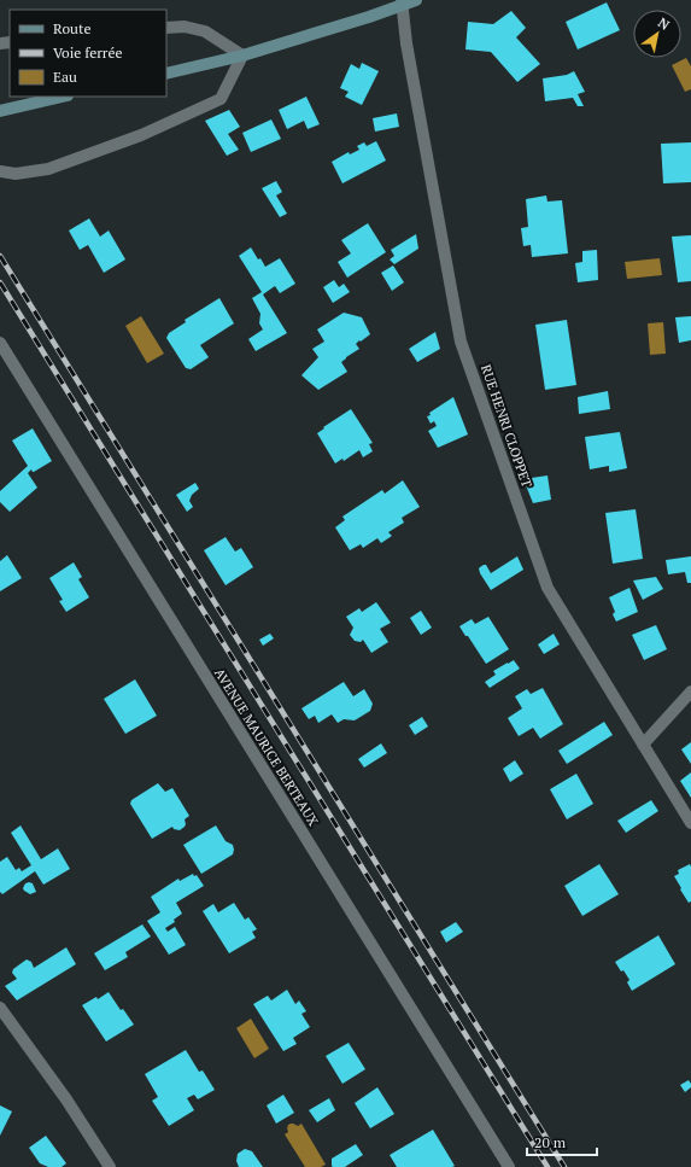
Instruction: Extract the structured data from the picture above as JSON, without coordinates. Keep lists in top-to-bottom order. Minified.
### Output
{"streets":{"street":["RUE HENRI CLOPPET","AVENUE MAURICE BERTEAUX"]},"legend":["Route","Voie ferrée","Eau"],"scale_bar":"20 m","north":"top right"}
